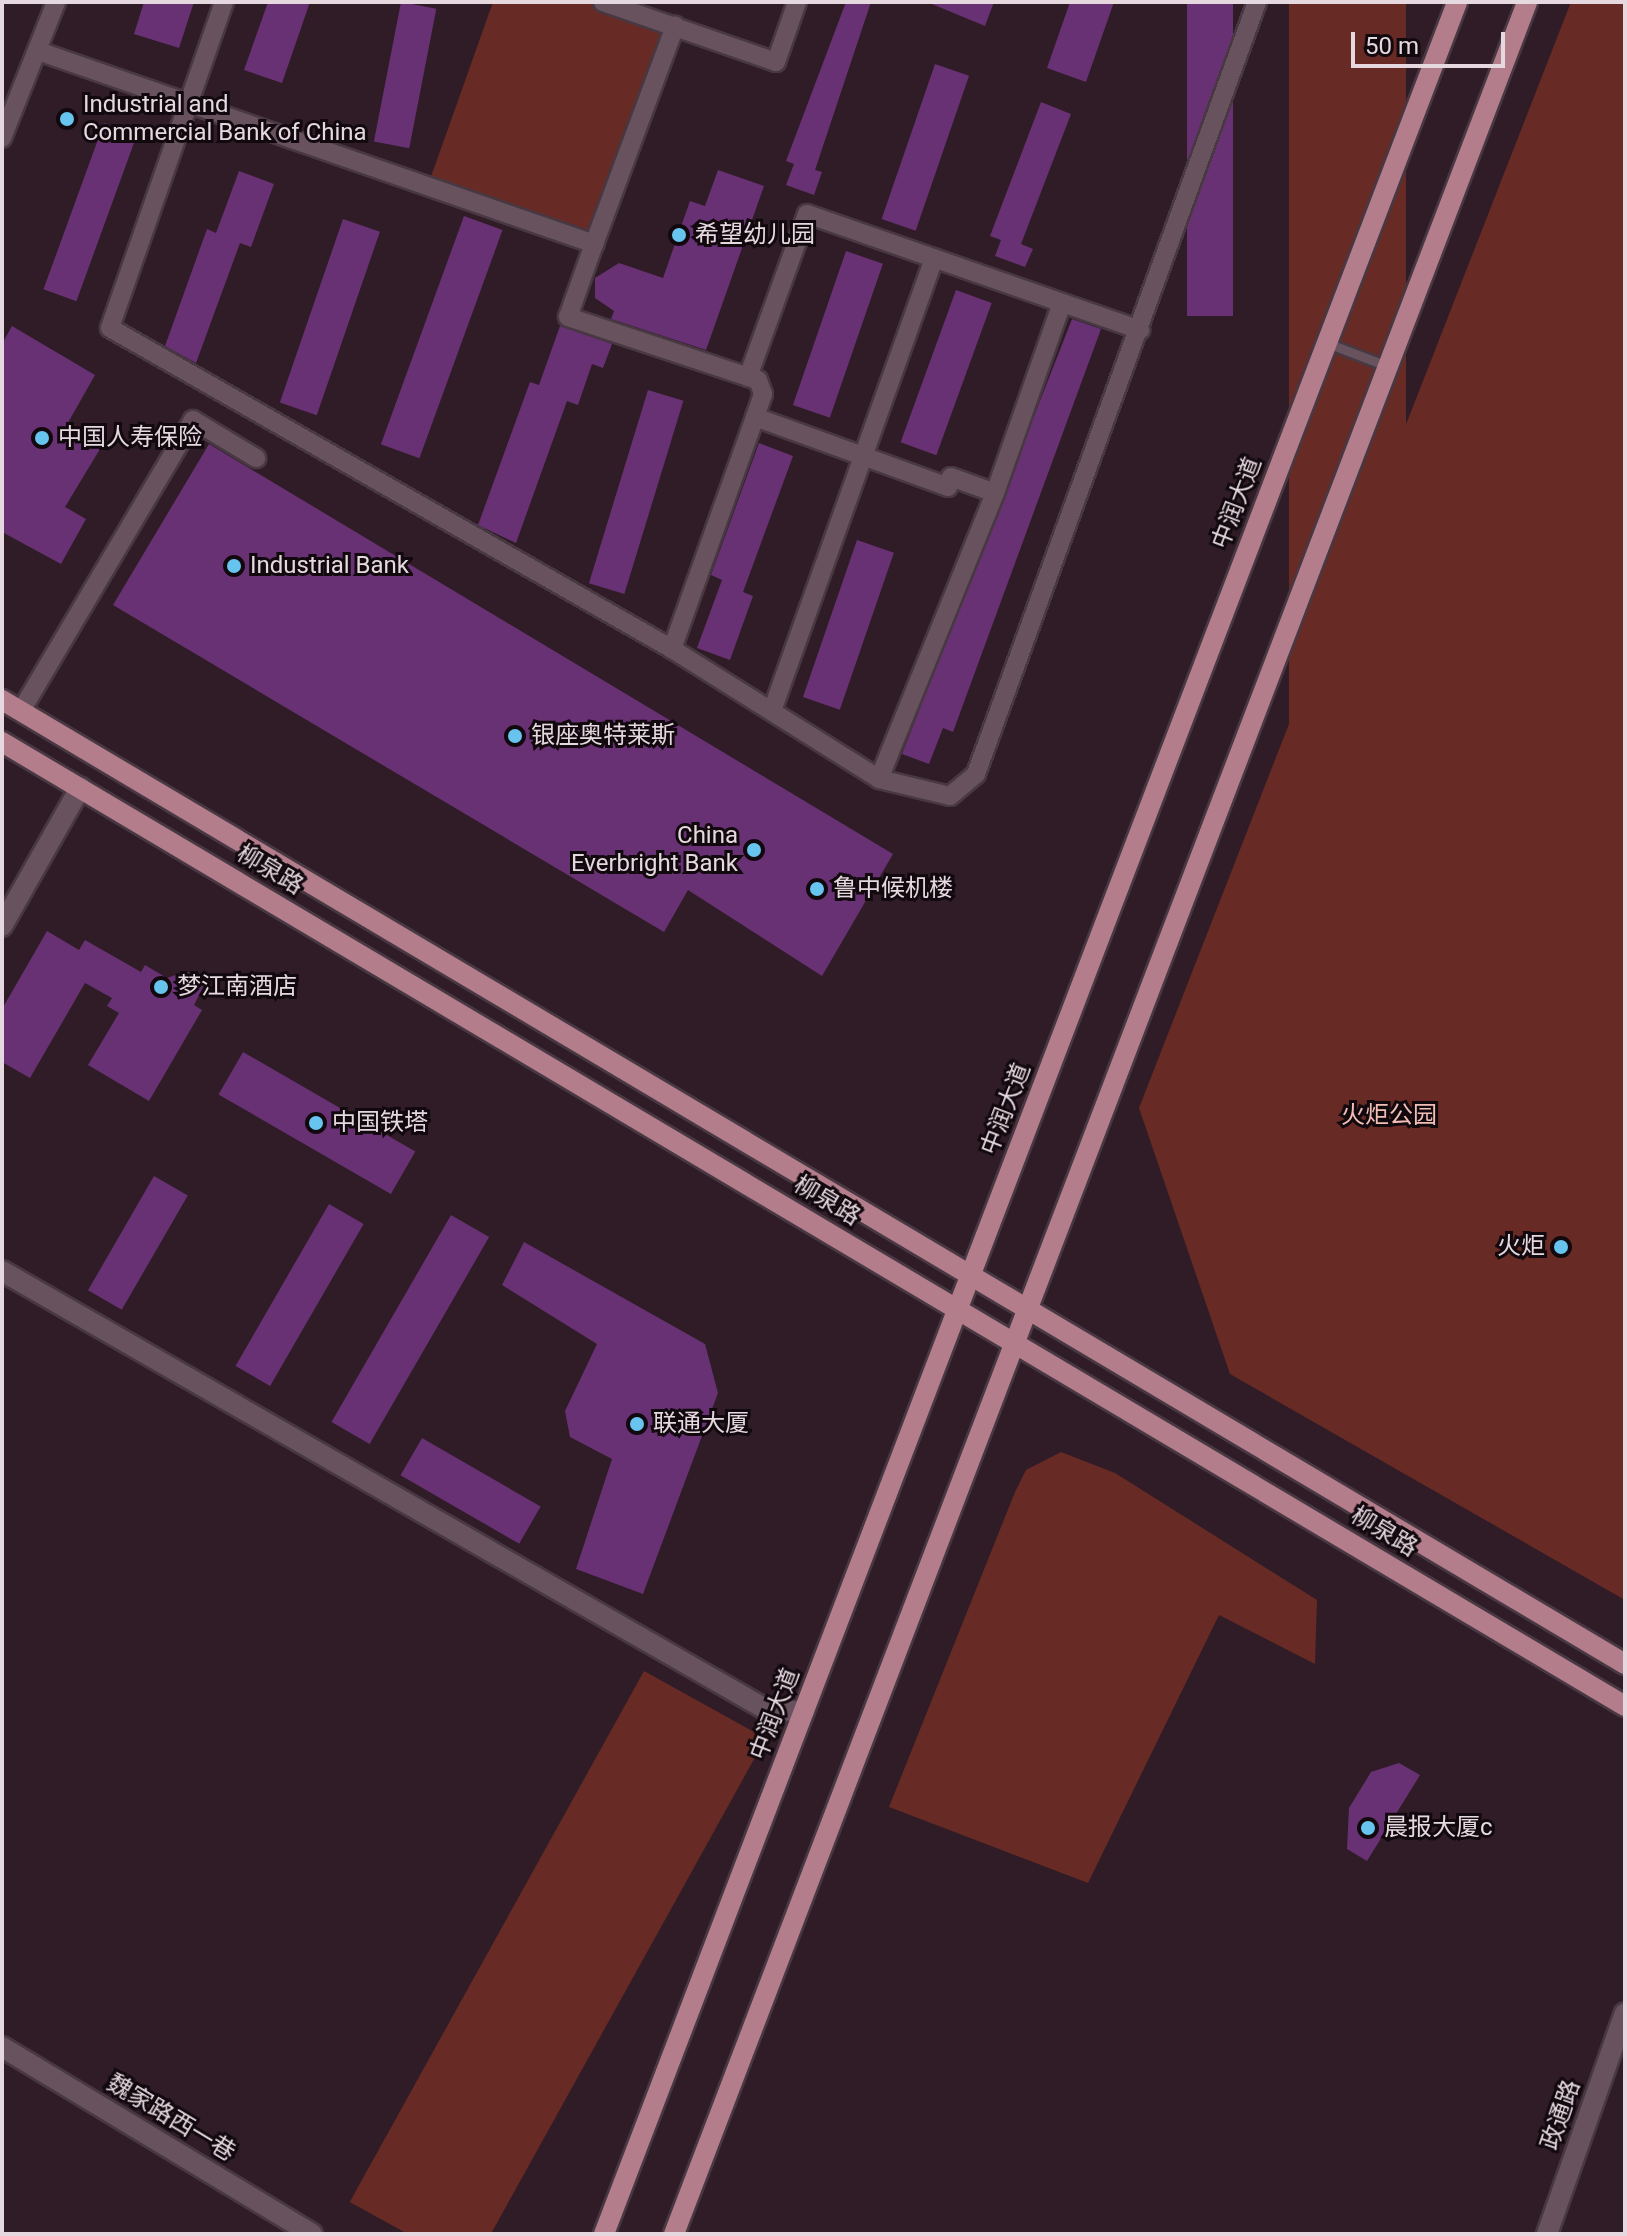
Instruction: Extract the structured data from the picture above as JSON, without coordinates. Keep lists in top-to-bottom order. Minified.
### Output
{"streets":{"main road":["中润大道","柳泉路"],"street":["政通路","魏家路西一巷"]},"crossings":[["中润大道","柳泉路"]],"parks":["火炬公园"],"places":["Industrial and Commercial Bank of China","希望幼儿园","中国人寿保险","Industrial Bank","银座奥特莱斯","China Everbright Bank","鲁中候机楼","梦江南酒店","中国铁塔","火炬","联通大厦","晨报大厦c"],"scale_bar":"50 m"}
